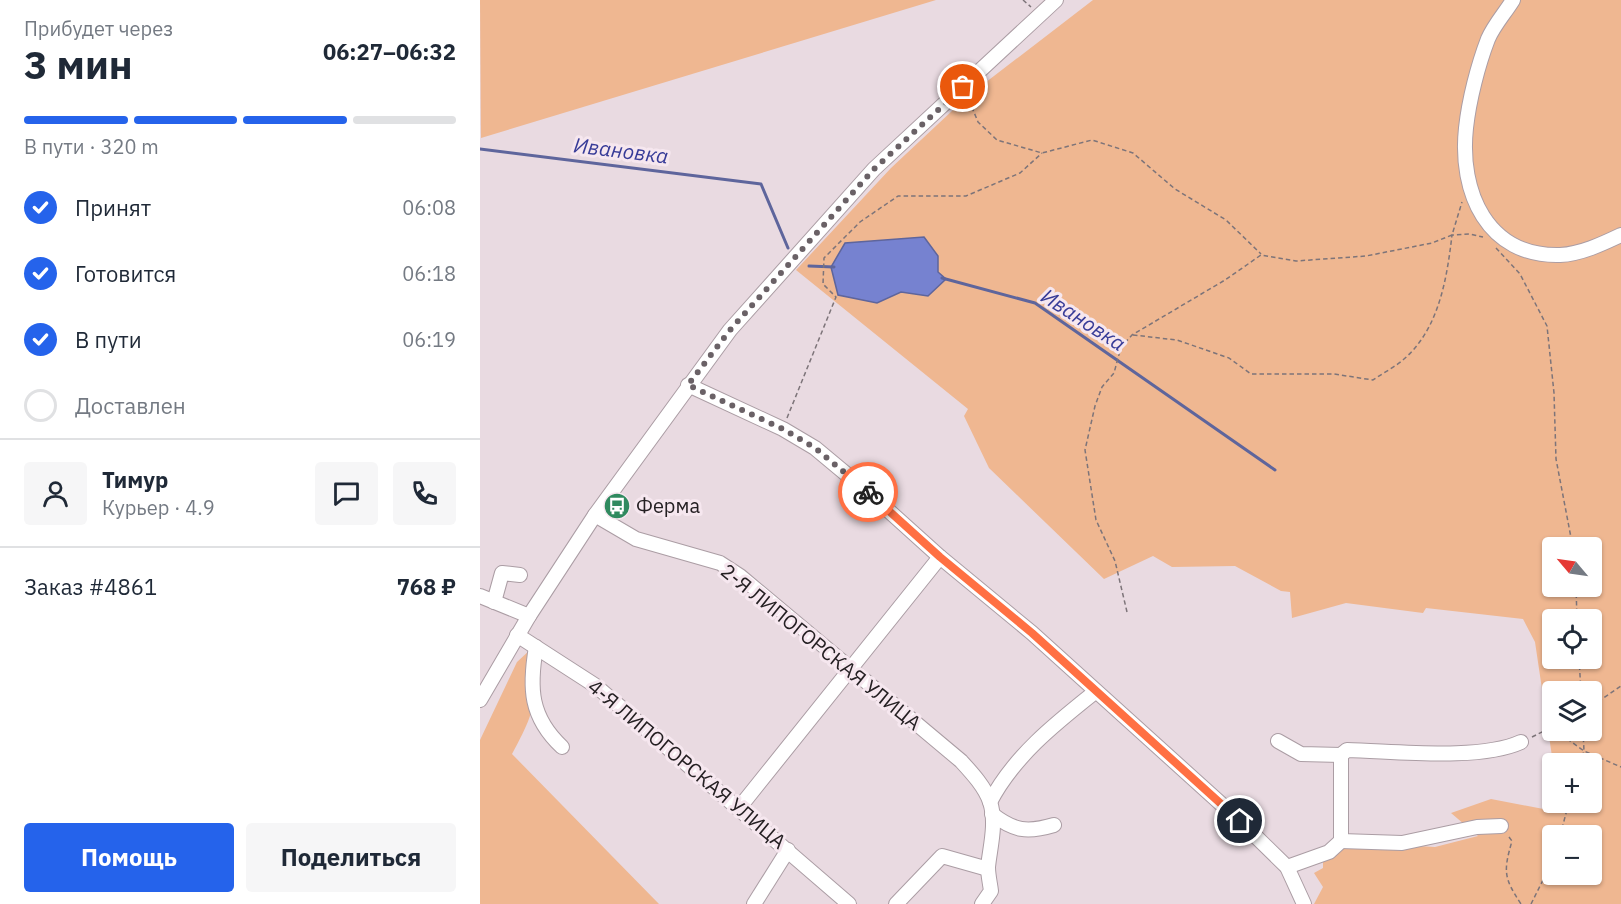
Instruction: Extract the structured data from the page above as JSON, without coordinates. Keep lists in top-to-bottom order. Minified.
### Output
{"streets":{"street":["2-Я ЛИПОГОРСКАЯ УЛИЦА","4-Я ЛИПОГОРСКАЯ УЛИЦА"]},"water":["Ивановка"],"places":{"bus stop":["Ферма"]},"north":"top left","page":{"heading":["3 мин","Прибудет через","06:27–06:32"],"panel":["Тимур","Курьер · 4.9","Заказ #4861","768 ₽"],"bar":"В пути · 320 m","list":[["Принят","06:08"],["Готовится","06:18"],["В пути","06:19"],"Доставлен"],"map_buttons":["+","−"],"buttons":["Помощь","Поделиться"]}}
